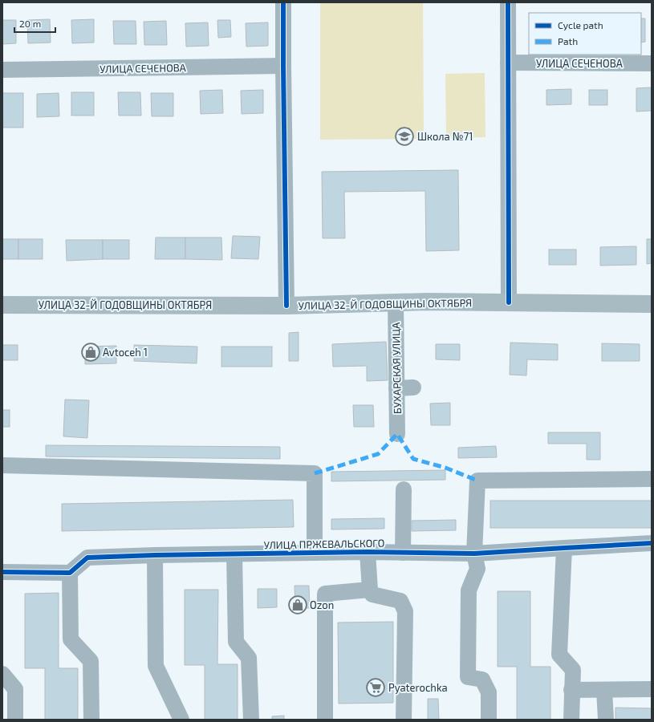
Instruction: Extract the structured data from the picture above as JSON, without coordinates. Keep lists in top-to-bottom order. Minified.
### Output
{"streets":{"main road":["УЛИЦА 32-Й ГОДОВЩИНЫ ОКТЯБРЯ"],"street":["УЛИЦА СЕЧЕНОВА","БУХАРСКАЯ УЛИЦА","УЛИЦА ПРЖЕВАЛЬСКОГО"]},"crossings":[["УЛИЦА 32-Й ГОДОВЩИНЫ ОКТЯБРЯ","БУХАРСКАЯ УЛИЦА"]],"places":{"school or university":["Школа №71"],"shop":["Avtoceh 1","Ozon"],"supermarket":["Pyaterochka"]},"legend":["Cycle path","Path"],"scale_bar":"20 m"}
